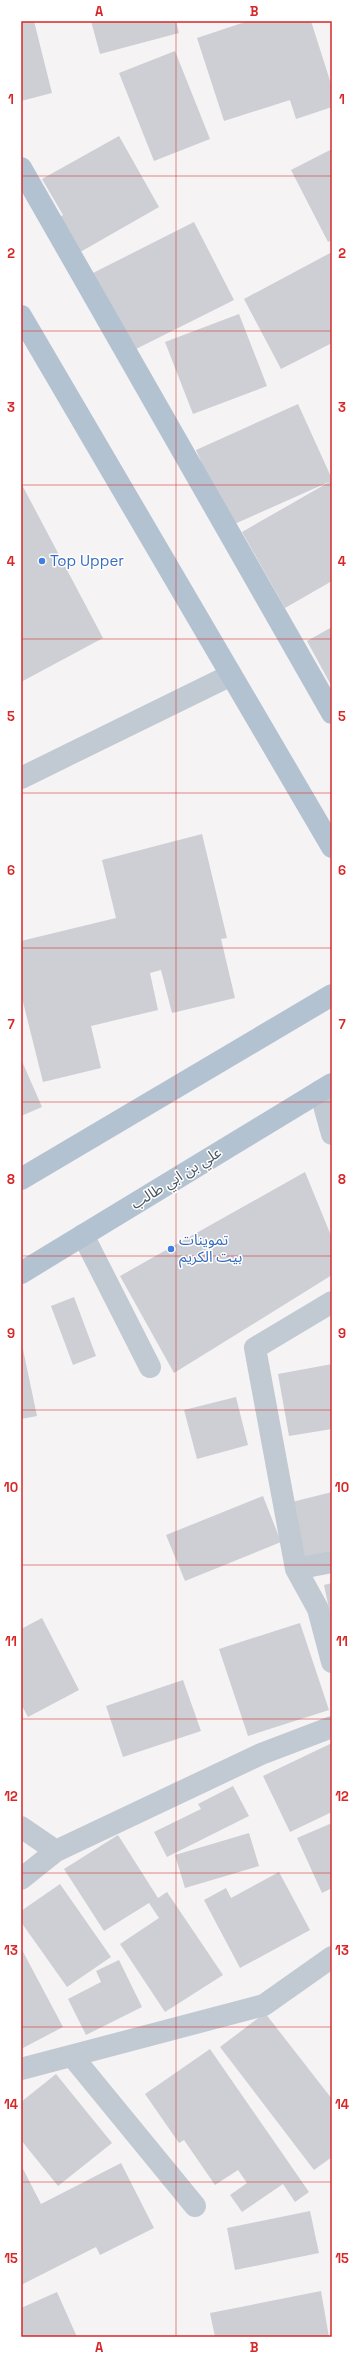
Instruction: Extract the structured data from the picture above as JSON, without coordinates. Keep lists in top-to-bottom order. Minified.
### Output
{"streets":{"main road":["علي بن ابي طالب"]},"places":["Top Upper","تموينات بيت الكريم"],"grid":{"columns":["A","B"],"rows":["1","2","3","4","5","6","7","8","9","10","11","12","13","14","15"]}}
